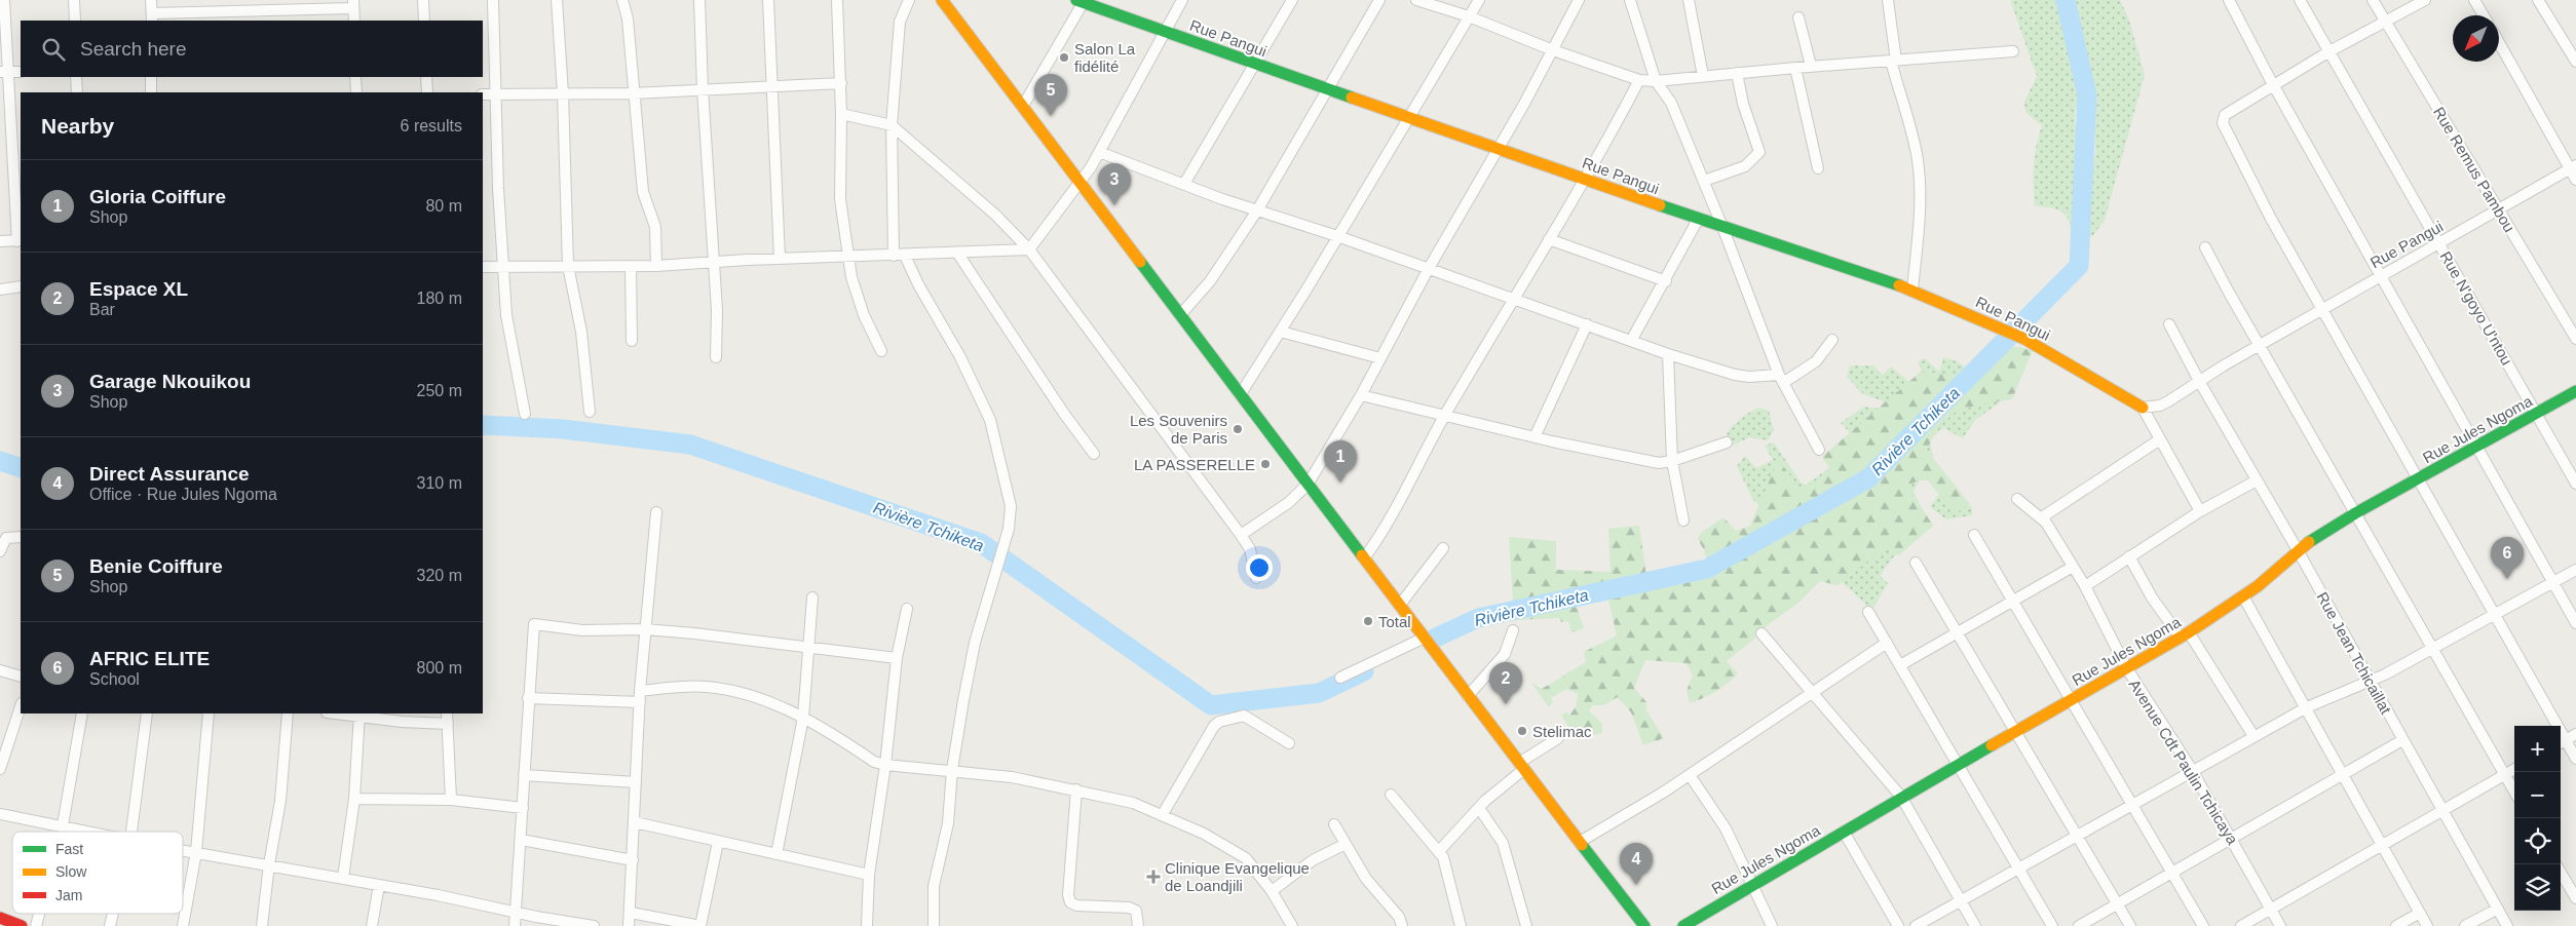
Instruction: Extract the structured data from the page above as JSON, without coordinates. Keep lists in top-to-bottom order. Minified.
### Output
{"streets":{"main road":["Rue Pangui","Rue Jules Ngoma"],"street":["Rue Remus Pambou","Rue N'goyo U'ntou","Rue Jean Tchicaillat","Avenue Cdt Paulin Tchicaya"]},"crossings":[["Rue Pangui","Rue Remus Pambou"],["Rue Pangui","Rue N'goyo U'ntou"],["Rue Pangui","Rue Jean Tchicaillat"],["Rue N'goyo U'ntou","Rue Jules Ngoma"],["Rue Jules Ngoma","Rue Jean Tchicaillat"],["Rue Jules Ngoma","Avenue Cdt Paulin Tchicaya"]],"water":["Rivière Tchiketa"],"places":{"other":["Salon La fidélité","Les Souvenirs de Paris","LA PASSERELLE","Total","Stelimac"],"health":["Clinique Evangelique de Loandjili"]},"legend":["Fast","Slow","Jam"],"north":"bottom left","page":{"search":"Search here","pins":["5","3","1","6","2","4"],"heading":["Nearby","6 results"],"list":[{"mark":"1","name":"Gloria Coiffure","note":"Shop","value":"80 m"},{"mark":"2","name":"Espace XL","note":"Bar","value":"180 m"},{"mark":"3","name":"Garage Nkouikou","note":"Shop","value":"250 m"},{"mark":"4","name":"Direct Assurance","note":"Office · Rue Jules Ngoma","value":"310 m"},{"mark":"5","name":"Benie Coiffure","note":"Shop","value":"320 m"},{"mark":"6","name":"AFRIC ELITE","note":"School","value":"800 m"}],"map_buttons":["+","−"]}}
